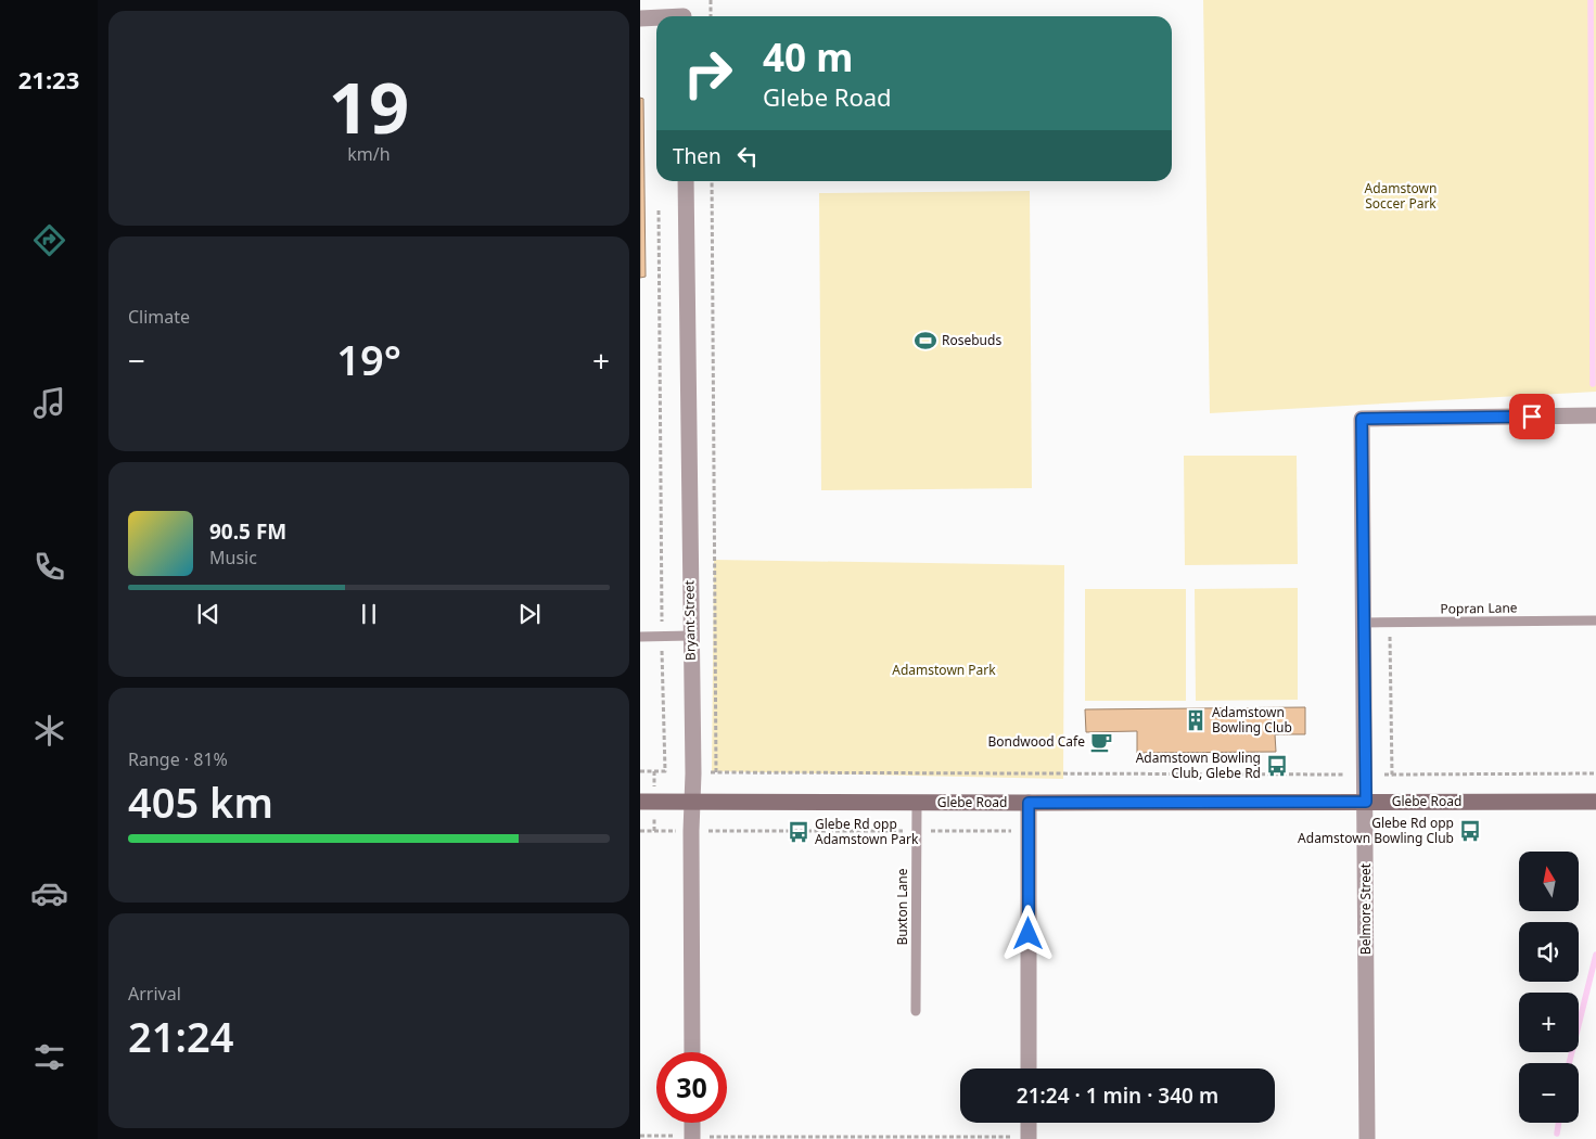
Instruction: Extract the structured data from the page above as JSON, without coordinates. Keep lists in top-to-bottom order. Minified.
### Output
{"streets":{"main road":["Glebe Road"],"street":["Bryant Street","Belmore Street"],"lane":["Popran Lane","Buxton Lane"]},"crossings":[["Popran Lane","Belmore Street"],["Bryant Street","Glebe Road"],["Glebe Road","Buxton Lane"],["Glebe Road","Belmore Street"]],"parks":["Adamstown Soccer Park","Adamstown Park"],"places":{"sports":["Rosebuds"],"building":["Adamstown Bowling Club"],"cafe":["Bondwood Cafe"],"bus stop":["Adamstown Bowling Club, Glebe Rd","Glebe Rd opp Adamstown Bowling Club","Glebe Rd opp Adamstown Park"]},"north":"top","page":{"tabs":"21:23","tile":[["19","km/h"],"Climate",["Range · 81%","405 km"],["Arrival","21:24"]],"turn":["40 m","Glebe Road"],"then":"Then","heat":["−","19°","+"],"song":["90.5 FM","Music"],"map_buttons":["+","−"],"limit":"30","trip":"21:24 · 1 min · 340 m"}}
